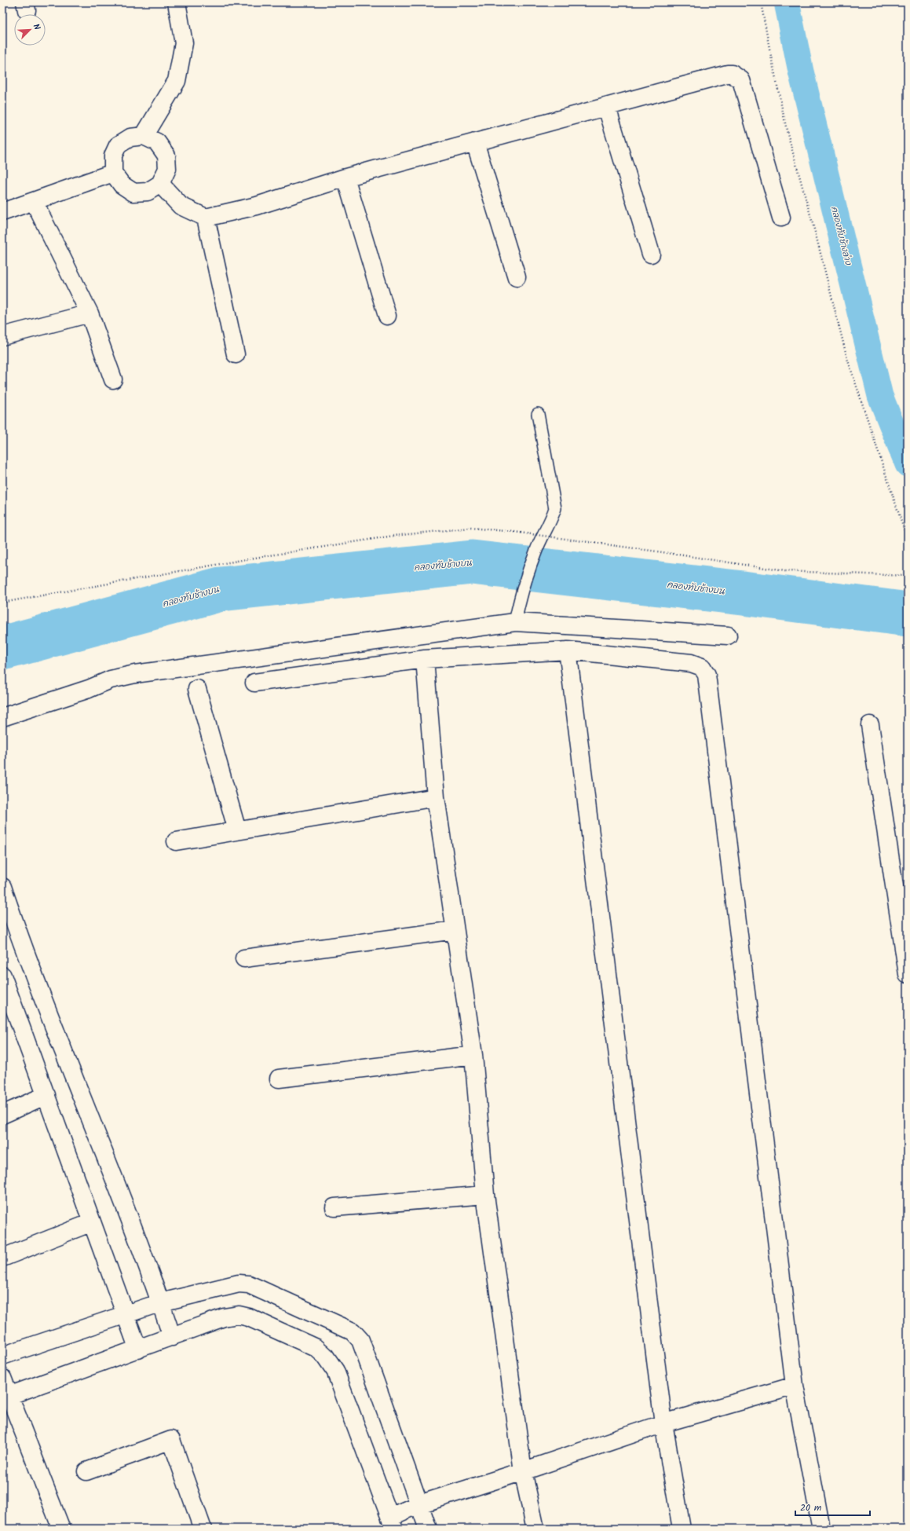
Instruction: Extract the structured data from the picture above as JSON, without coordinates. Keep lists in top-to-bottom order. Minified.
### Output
{"water":["คลองทับช้างล่าง","คลองทับช้างบน"],"scale_bar":"20 m","north":"top right"}
